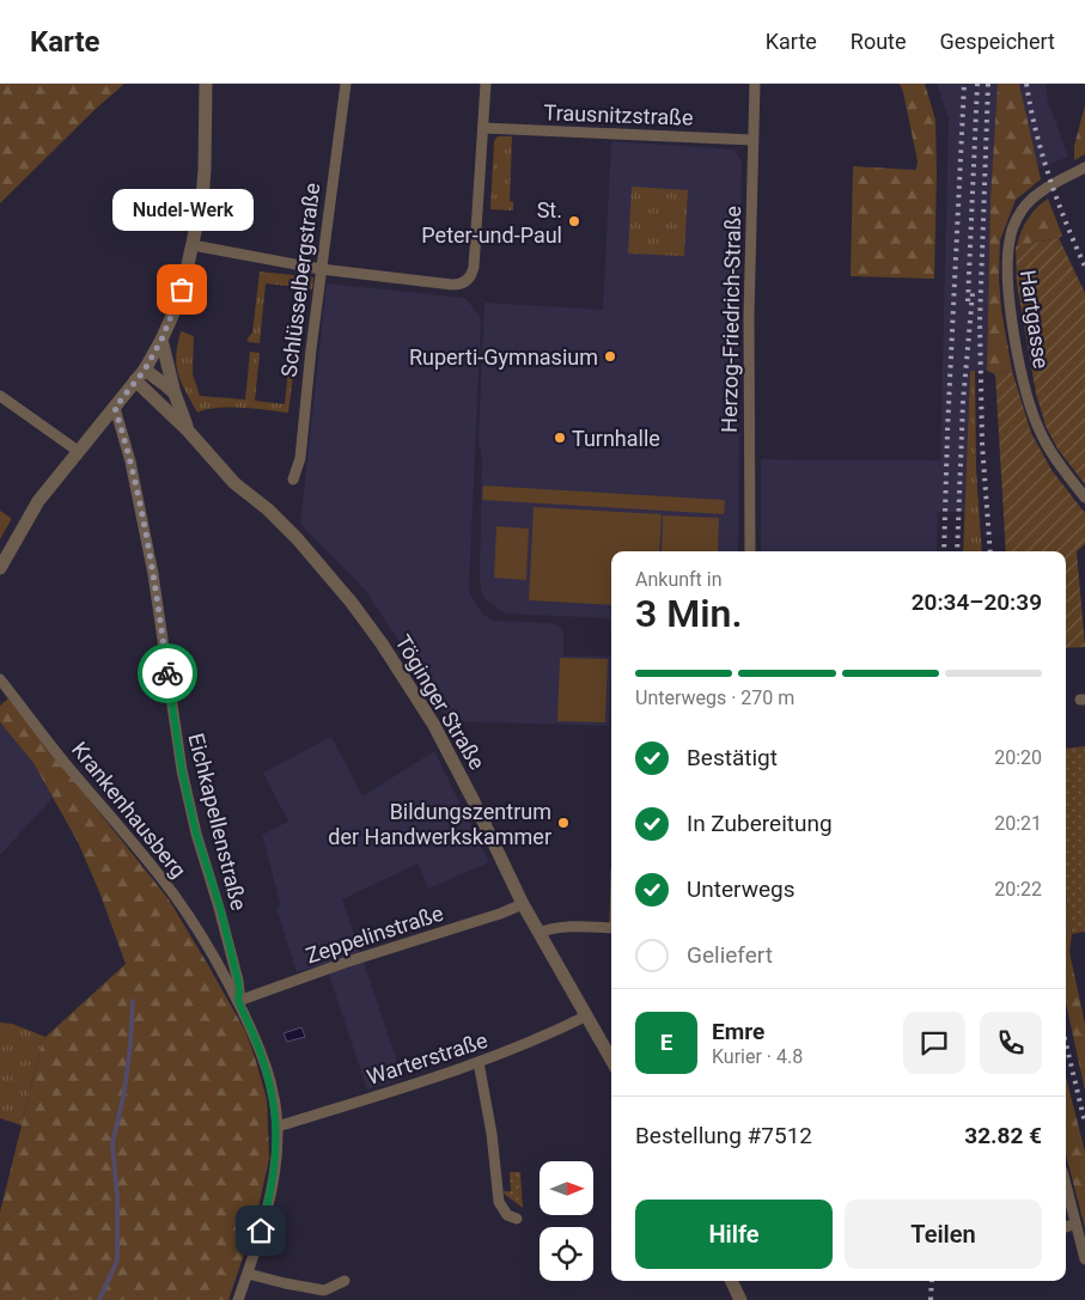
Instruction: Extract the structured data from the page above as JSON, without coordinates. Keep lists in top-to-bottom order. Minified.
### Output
{"streets":{"street":["Trausnitzstraße","Schlüsselbergstraße","Herzog-Friedrich-Straße","Hartgasse","Töginger Straße","Krankenhausberg","Eichkapellenstraße","Zeppelinstraße","Warterstraße"]},"crossings":[["Trausnitzstraße","Herzog-Friedrich-Straße"],["Töginger Straße","Zeppelinstraße"],["Töginger Straße","Warterstraße"],["Krankenhausberg","Eichkapellenstraße"],["Krankenhausberg","Zeppelinstraße"],["Eichkapellenstraße","Zeppelinstraße"],["Eichkapellenstraße","Warterstraße"]],"places":["St. Peter-und-Paul","Nudel-Werk","Ruperti-Gymnasium","Turnhalle","Bildungszentrum der Handwerkskammer"],"north":"right","page":{"header":"Karte","nav":["Karte","Route","Gespeichert"],"bubble":"Nudel-Werk","heading":["3 Min.","Ankunft in","20:34–20:39"],"panel":["Emre","Kurier · 4.8","Bestellung #7512","32.82 €"],"bar":"Unterwegs · 270 m","list":[["Bestätigt","20:20"],["In Zubereitung","20:21"],["Unterwegs","20:22"],"Geliefert"],"round":"E","buttons":["Hilfe","Teilen"]}}
